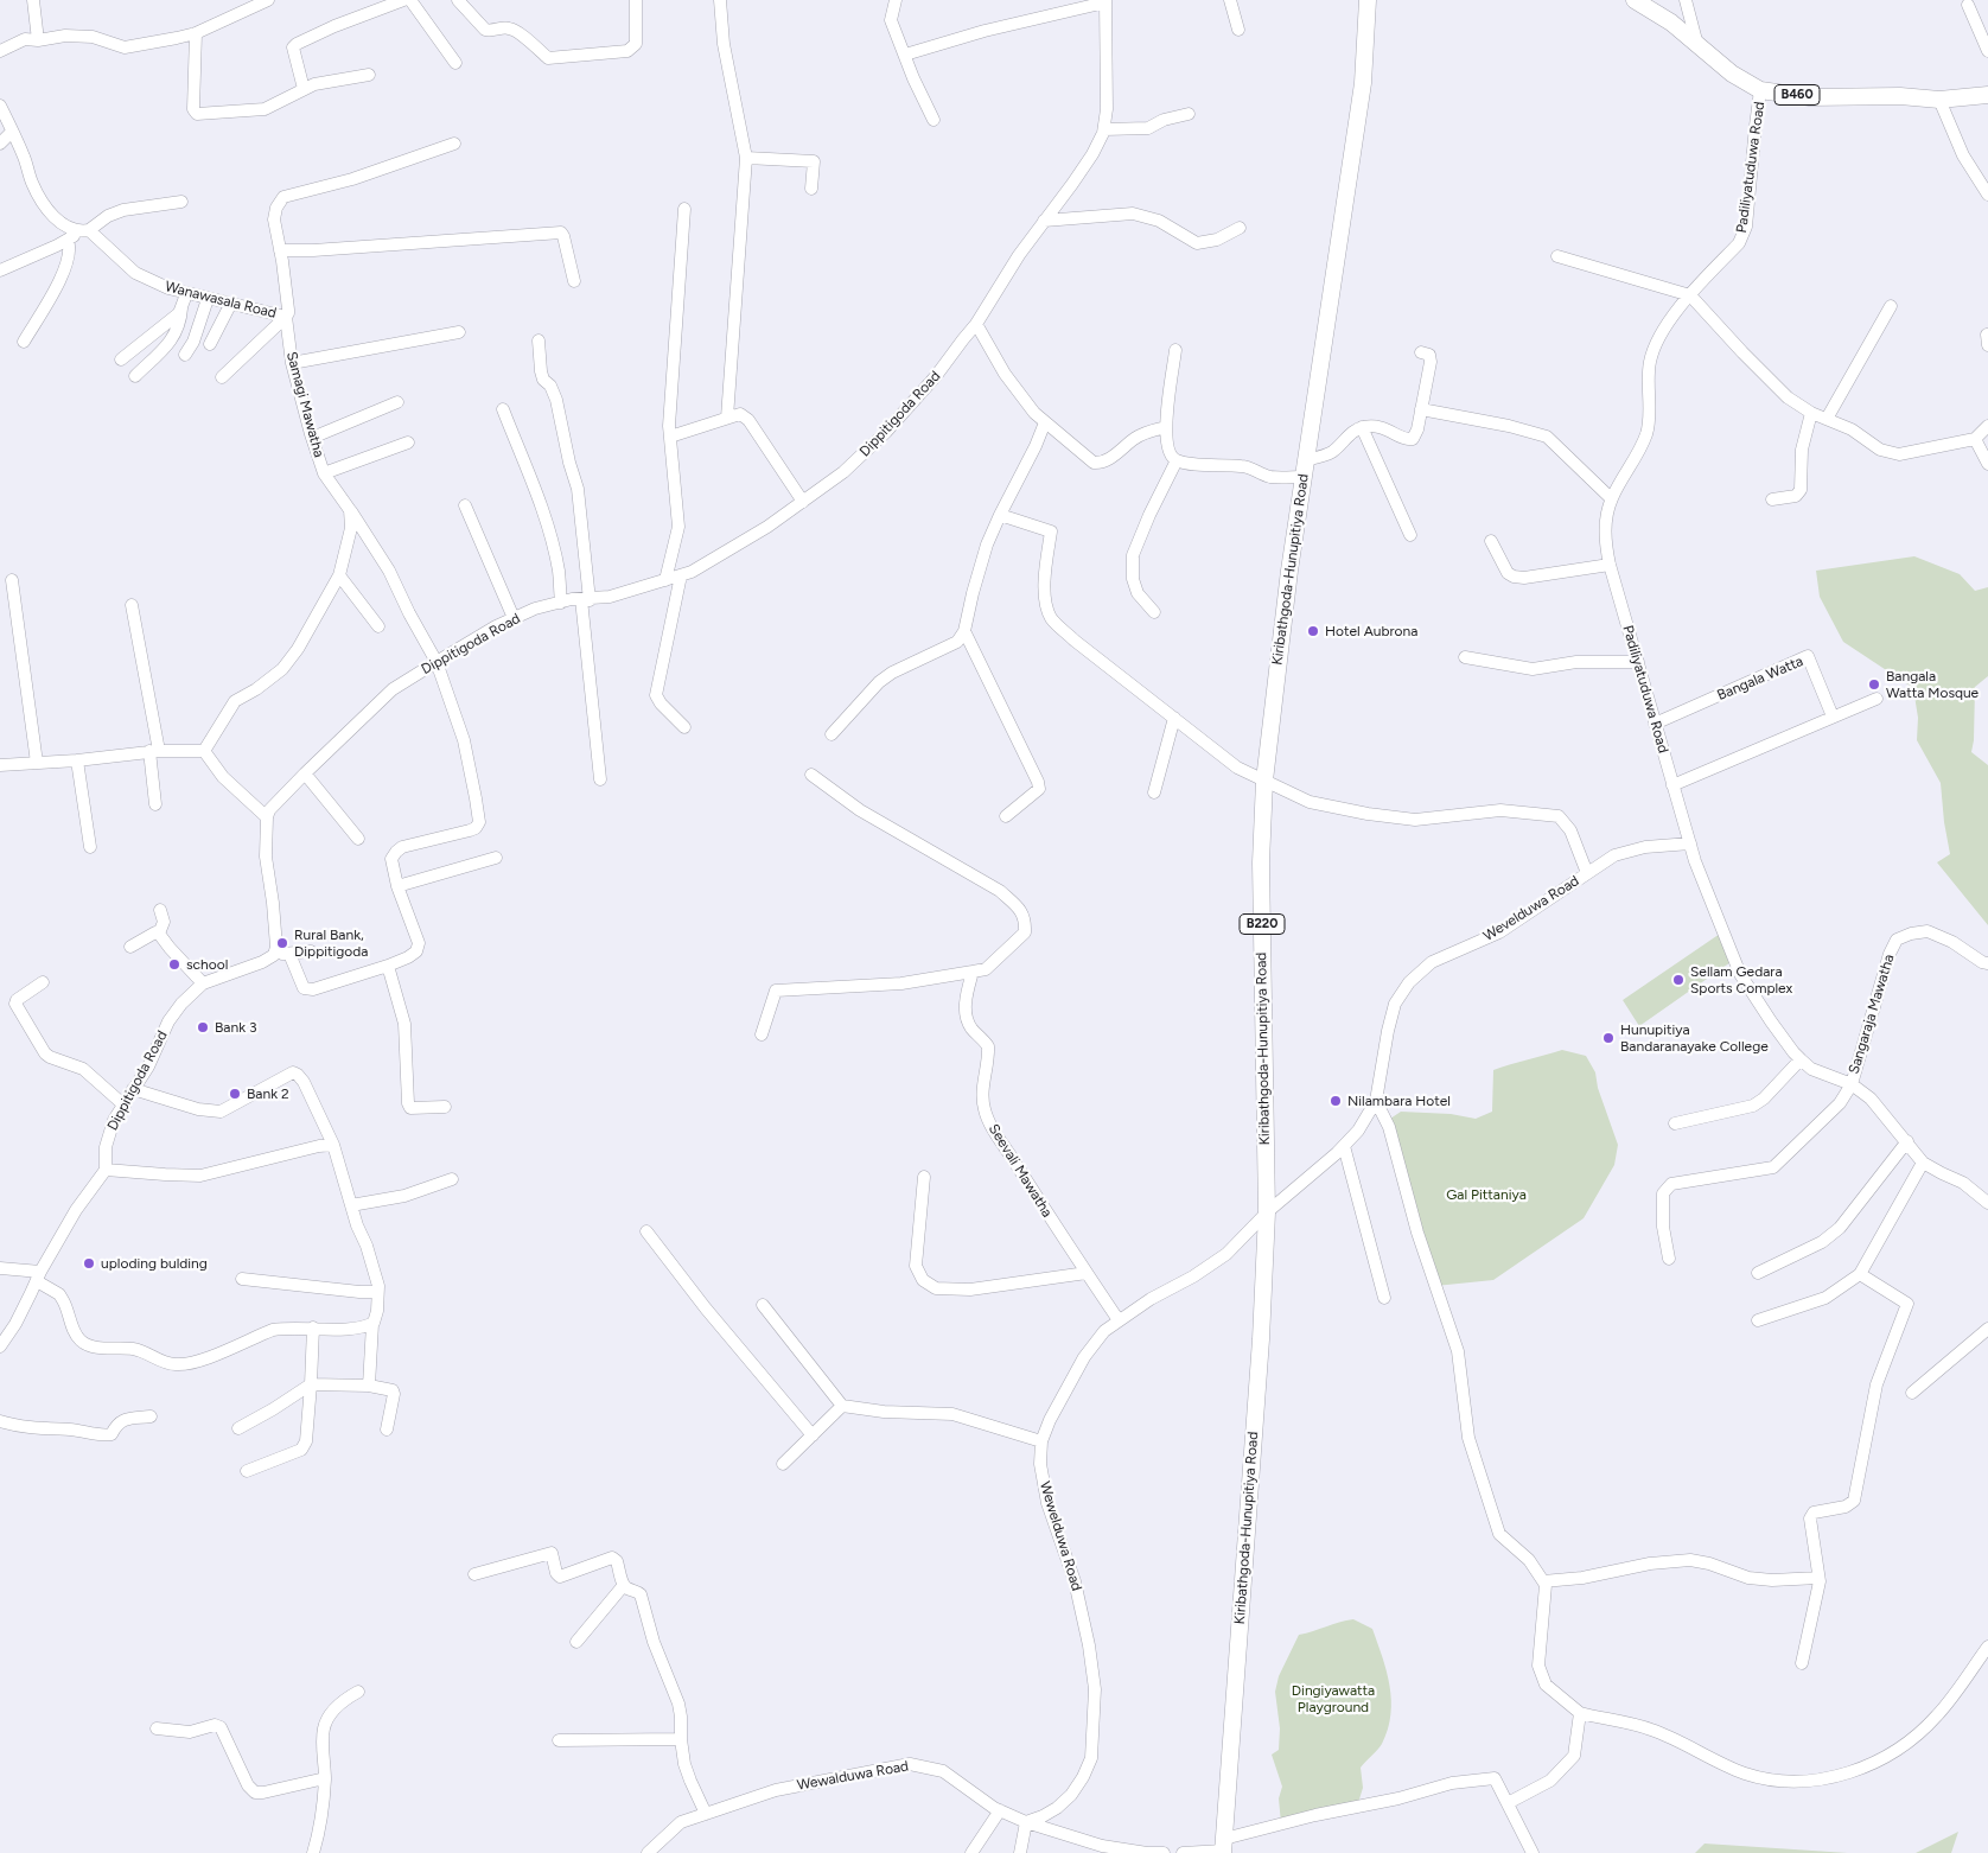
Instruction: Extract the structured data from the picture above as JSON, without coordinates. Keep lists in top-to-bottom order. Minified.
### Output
{"streets":{"main road":["B460","Kiribathgoda-Hunupitiya Road","B220"],"street":["Padiliyatuduwa Road","Wanawasala Road","Samagi Mawatha","Dippitigoda Road","Bangala Watta","Wevelduwa Road","Sangaraja Mawatha","Seevali Mawatha","Wewelduwa Road","Wewalduwa Road"]},"crossings":[["B460","Padiliyatuduwa Road"],["Padiliyatuduwa Road","Bangala Watta"],["Padiliyatuduwa Road","Wevelduwa Road"],["Padiliyatuduwa Road","Sangaraja Mawatha"],["Wanawasala Road","Samagi Mawatha"],["Samagi Mawatha","Dippitigoda Road"],["Kiribathgoda-Hunupitiya Road","Wevelduwa Road"],["Kiribathgoda-Hunupitiya Road","Wewelduwa Road"],["Wevelduwa Road","Wewelduwa Road"],["Seevali Mawatha","Wewelduwa Road"],["Wewelduwa Road","Wewalduwa Road"]],"parks":["Gal Pittaniya","Dingiyawatta Playground"],"places":["Hotel Aubrona","Bangala Watta Mosque","Rural Bank, Dippitigoda","school","Sellam Gedara Sports Complex","Bank 3","Hunupitiya Bandaranayake College","Bank 2","Nilambara Hotel","uploding bulding"]}
